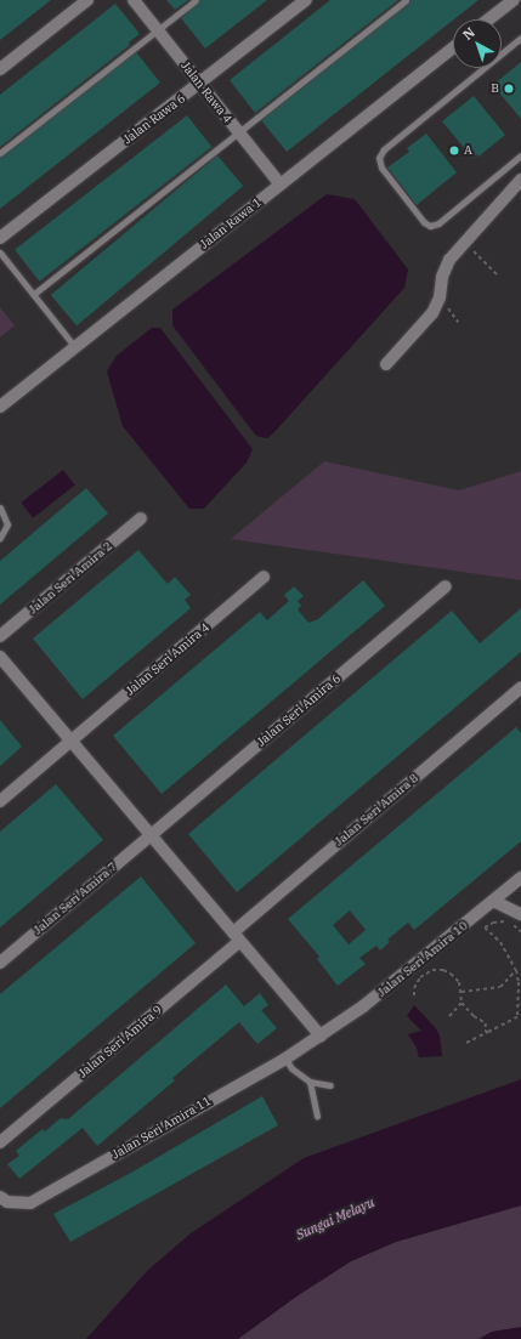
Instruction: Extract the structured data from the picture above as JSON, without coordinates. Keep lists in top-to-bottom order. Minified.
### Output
{"streets":{"street":["Jalan Rawa 4","Jalan Rawa 6","Jalan Rawa 1","Jalan Seri Amira 2","Jalan Seri Amira 4","Jalan Seri Amira 6","Jalan Seri Amira 8","Jalan Seri Amira 7","Jalan Seri Amira 10","Jalan Seri Amira 9","Jalan Seri Amira 11"]},"crossings":[["Jalan Rawa 4","Jalan Rawa 6"],["Jalan Rawa 4","Jalan Rawa 1"],["Jalan Seri Amira 6","Jalan Seri Amira 7"],["Jalan Seri Amira 8","Jalan Seri Amira 9"],["Jalan Seri Amira 10","Jalan Seri Amira 11"]],"water":["Sungai Melayu"],"places":["B","A"],"north":"top left"}
